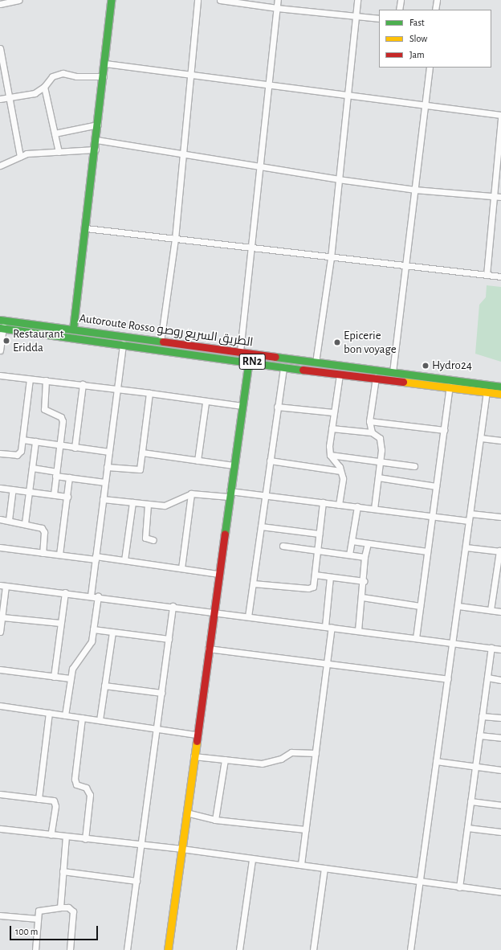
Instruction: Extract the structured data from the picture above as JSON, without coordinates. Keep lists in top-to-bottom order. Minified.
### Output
{"streets":{"main road":["Autoroute Rosso الطريق السريع روصو","RN2"]},"places":["Restaurant Eridda","Epicerie bon voyage","Hydro24"],"legend":["Fast","Slow","Jam"],"scale_bar":"100 m"}
